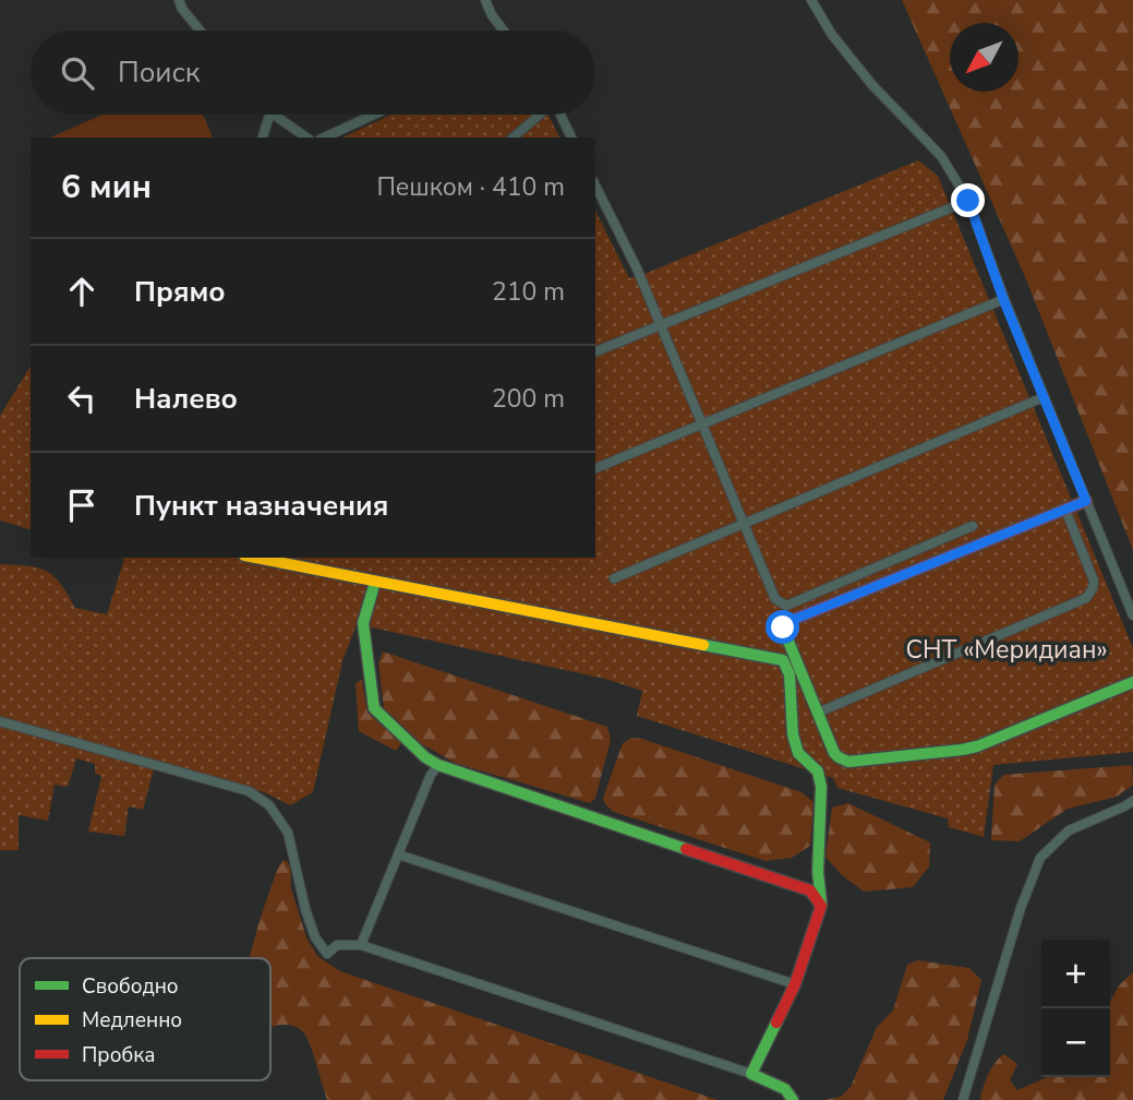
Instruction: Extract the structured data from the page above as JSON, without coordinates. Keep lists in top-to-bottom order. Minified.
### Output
{"parks":["СНТ «Меридиан»"],"legend":["Свободно","Медленно","Пробка"],"north":"bottom left","page":{"search":"Поиск","heading":["6 мин","Пешком · 410 m"],"list":[["Прямо","210 m"],["Налево","200 m"],"Пункт назначения"],"map_buttons":["+","−"]}}
